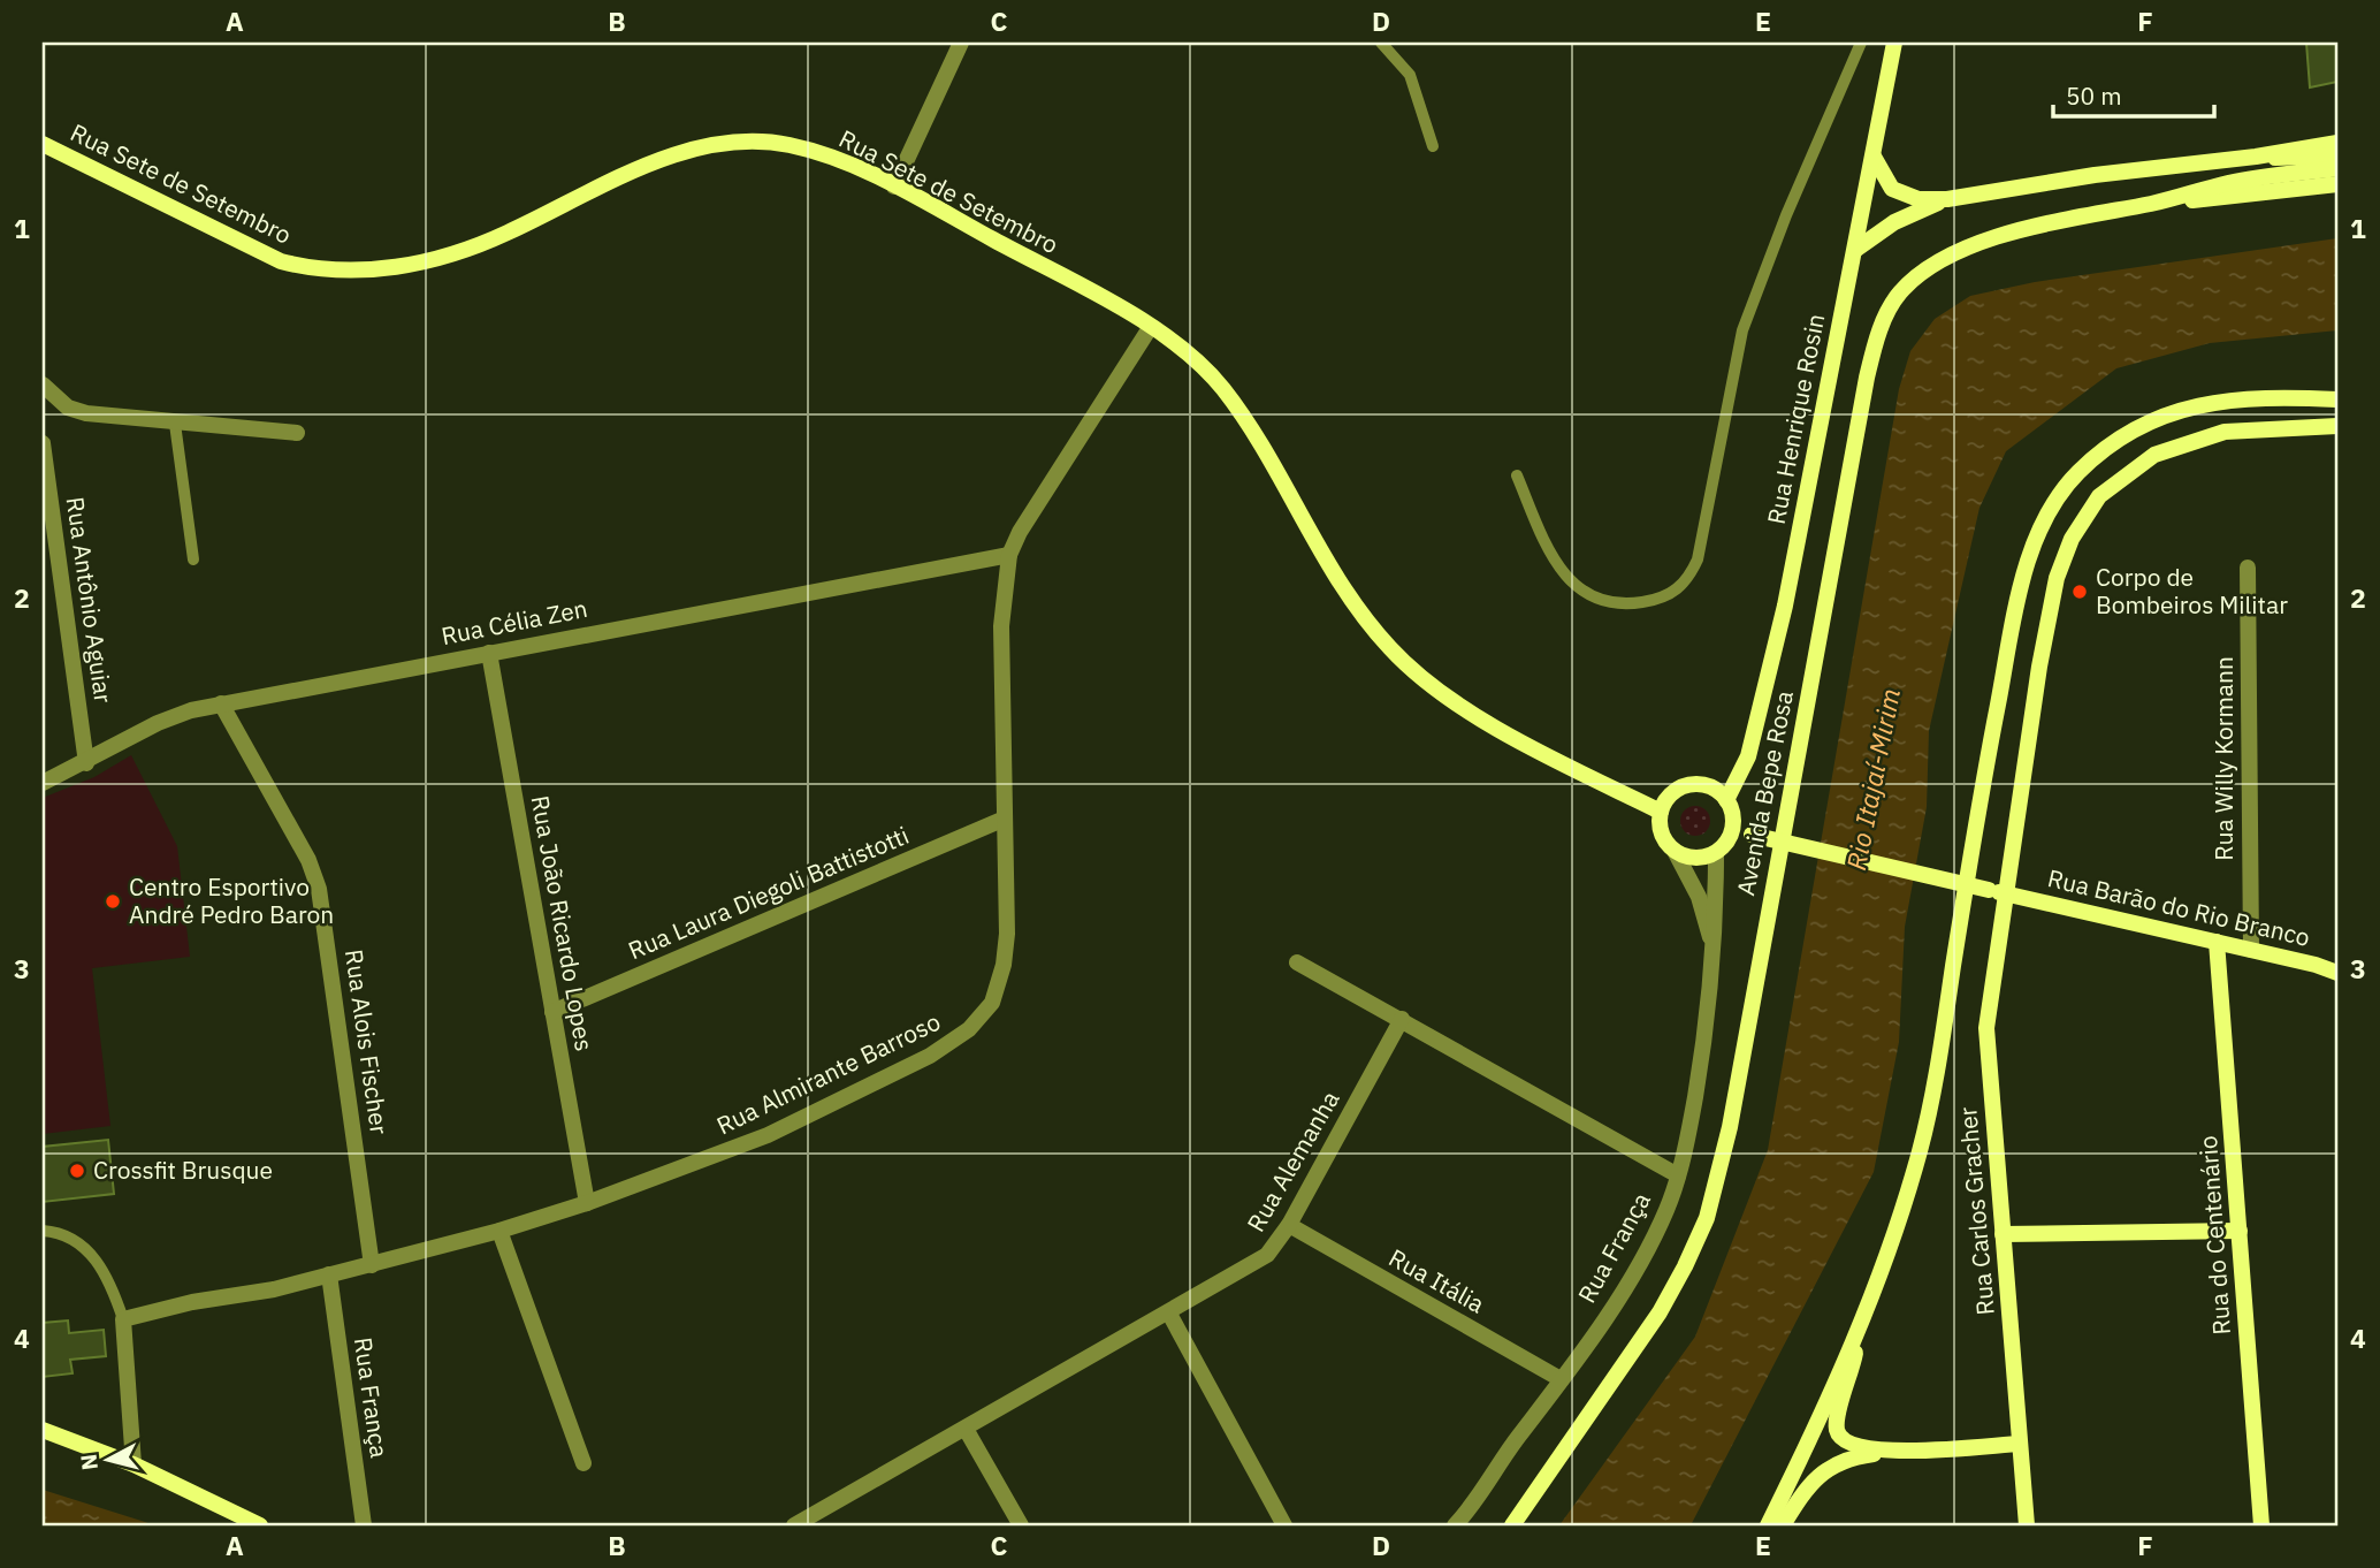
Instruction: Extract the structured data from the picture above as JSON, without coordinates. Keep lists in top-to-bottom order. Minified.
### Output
{"streets":{"main road":["Rua Sete de Setembro","Rua Henrique Rosin","Avenida Bepe Rosa","Rua Barão do Rio Branco","Rua Carlos Gracher","Rua do Centenário"],"street":["Rua Antônio Aguiar","Rua Célia Zen","Rua Willy Kormann","Rua Laura Diegoli Battistotti","Rua João Ricardo Lopes","Rua Alois Fischer","Rua Almirante Barroso","Rua Alemanha","Rua França","Rua Itália"]},"crossings":[["Rua Sete de Setembro","Rua Henrique Rosin"],["Rua Sete de Setembro","Rua Barão do Rio Branco"],["Rua Sete de Setembro","Rua Almirante Barroso"],["Rua Sete de Setembro","Rua França"],["Rua Henrique Rosin","Rua Barão do Rio Branco"],["Rua Henrique Rosin","Rua França"],["Rua Antônio Aguiar","Rua Célia Zen"],["Rua Célia Zen","Rua João Ricardo Lopes"],["Rua Célia Zen","Rua Alois Fischer"],["Rua Célia Zen","Rua Almirante Barroso"],["Rua Willy Kormann","Rua Barão do Rio Branco"],["Rua Laura Diegoli Battistotti","Rua João Ricardo Lopes"],["Rua Laura Diegoli Battistotti","Rua Almirante Barroso"],["Rua Barão do Rio Branco","Rua Carlos Gracher"],["Rua Barão do Rio Branco","Rua do Centenário"],["Rua Barão do Rio Branco","Rua França"],["Rua João Ricardo Lopes","Rua Almirante Barroso"],["Rua Alois Fischer","Rua Almirante Barroso"],["Rua Almirante Barroso","Rua França"],["Rua Alemanha","Rua Itália"],["Rua França","Rua Itália"]],"water":["Rio Itajaí-Mirim"],"places":["Corpo de Bombeiros Militar","Centro Esportivo André Pedro Baron","Crossfit Brusque"],"scale_bar":"50 m","north":"left","grid":{"columns":["A","B","C","D","E","F"],"rows":["1","2","3","4"]}}
